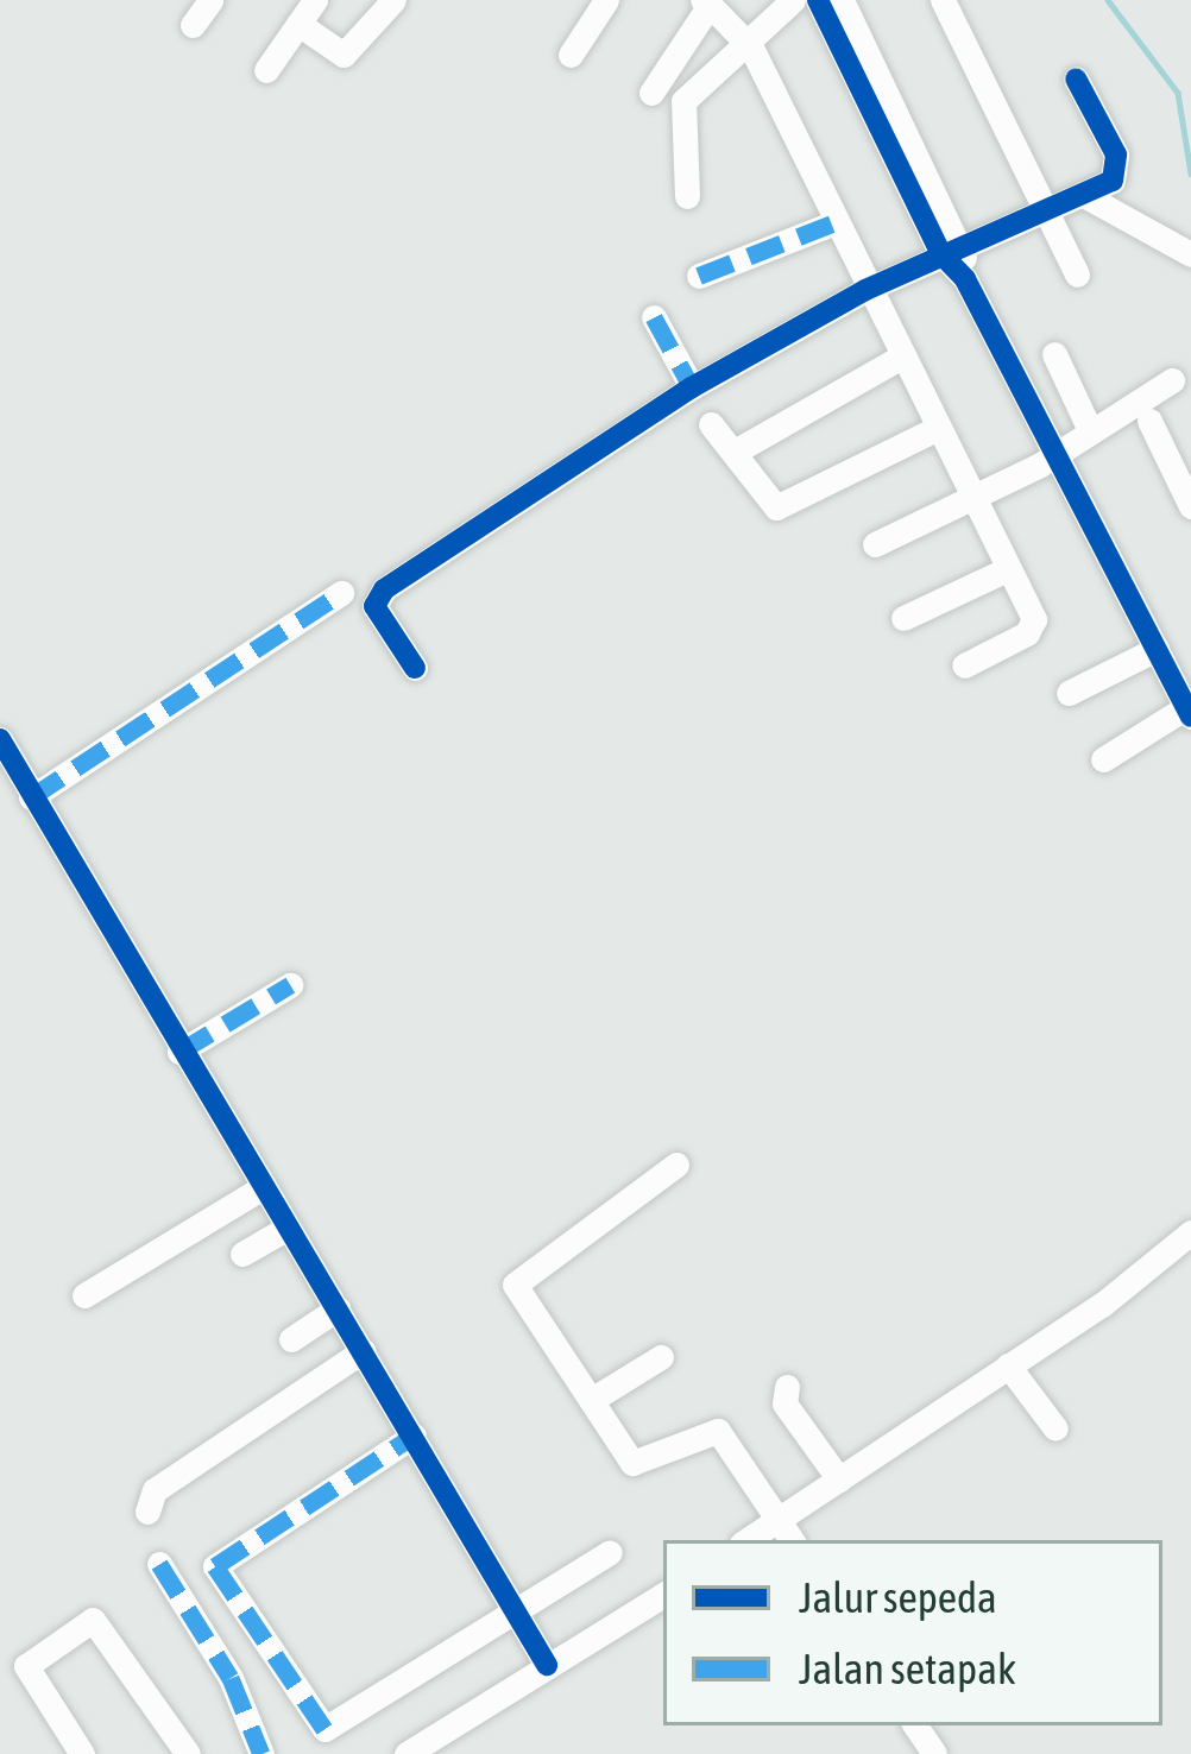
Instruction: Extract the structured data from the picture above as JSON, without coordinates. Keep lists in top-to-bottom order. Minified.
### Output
{"legend":["Jalur sepeda","Jalan setapak"]}
